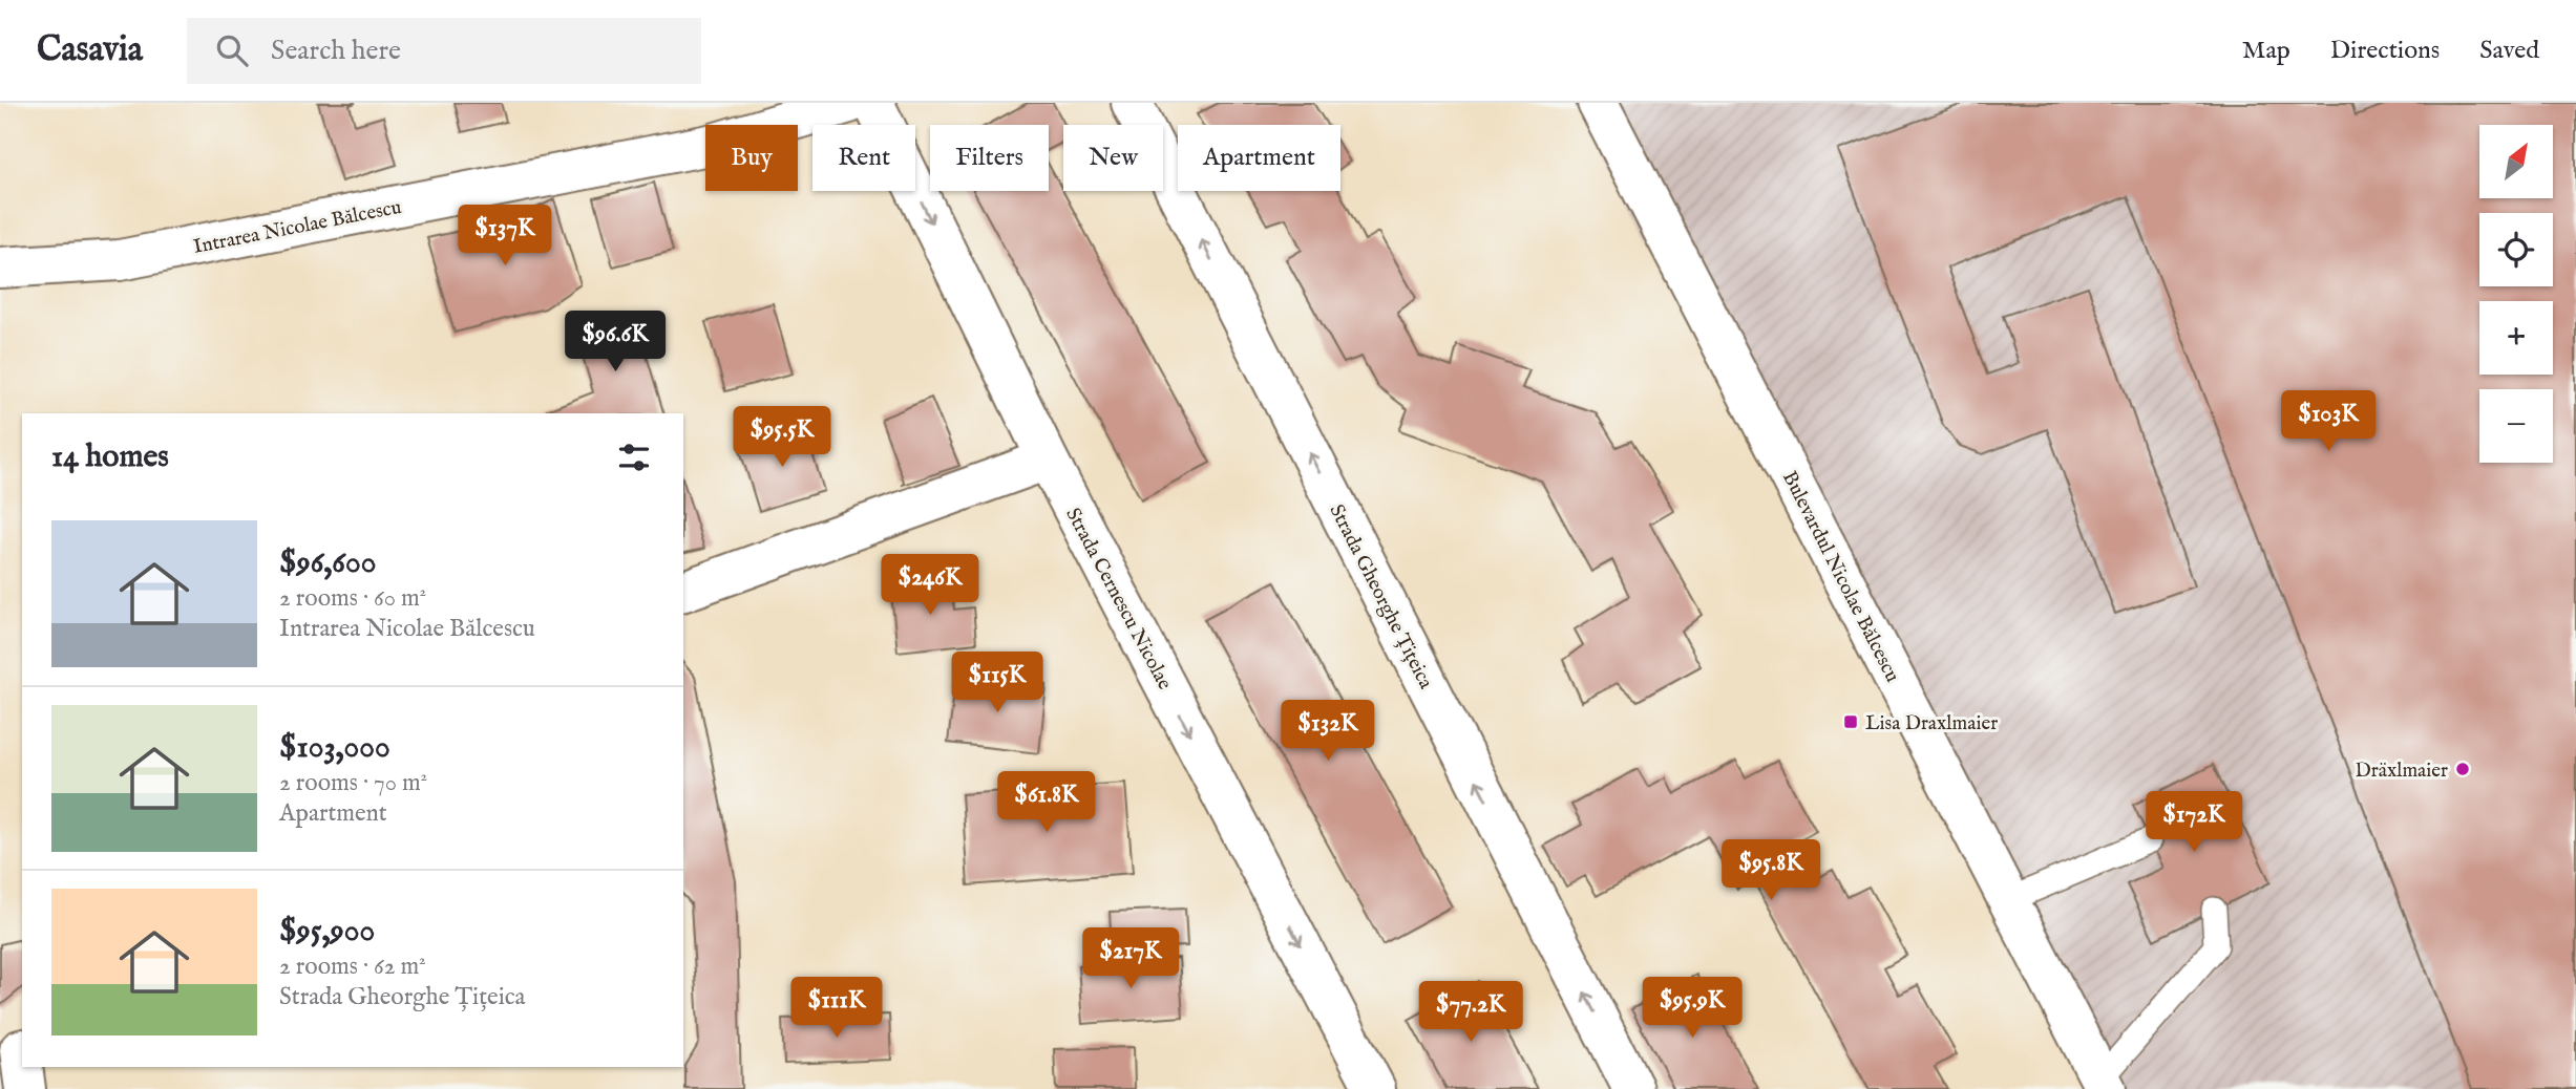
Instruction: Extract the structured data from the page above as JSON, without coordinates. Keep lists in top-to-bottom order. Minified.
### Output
{"streets":{"street":["Intrarea Nicolae Bălcescu","Bulevardul Nicolae Bălcescu","Strada Gheorghe Țițeica","Strada Cernescu Nicolae"]},"one_way":["Strada Gheorghe Țițeica","Strada Cernescu Nicolae"],"places":{"transit":["Lisa Draxlmaier"],"other":["Dräxlmaier"]},"north":"top right","page":{"header":"Casavia","search":"Search here","nav":["Map","Directions","Saved"],"map_buttons":["+","−"],"chip":["Buy","Rent","Filters","New","Apartment"],"price":["$137K","$96.6K","$103K","$95.5K","$246K","$115K","$132K","$61.8K","$172K","$95.8K","$217K","$111K","$95.9K","$77.2K"],"heading":"14 homes","list":[{"name":"$96,600","note":"2 rooms · 60 m² · Intrarea Nicolae Bălcescu"},{"name":"$103,000","note":"2 rooms · 70 m² · Apartment"},{"name":"$95,900","note":"2 rooms · 62 m² · Strada Gheorghe Țițeica"}]}}
